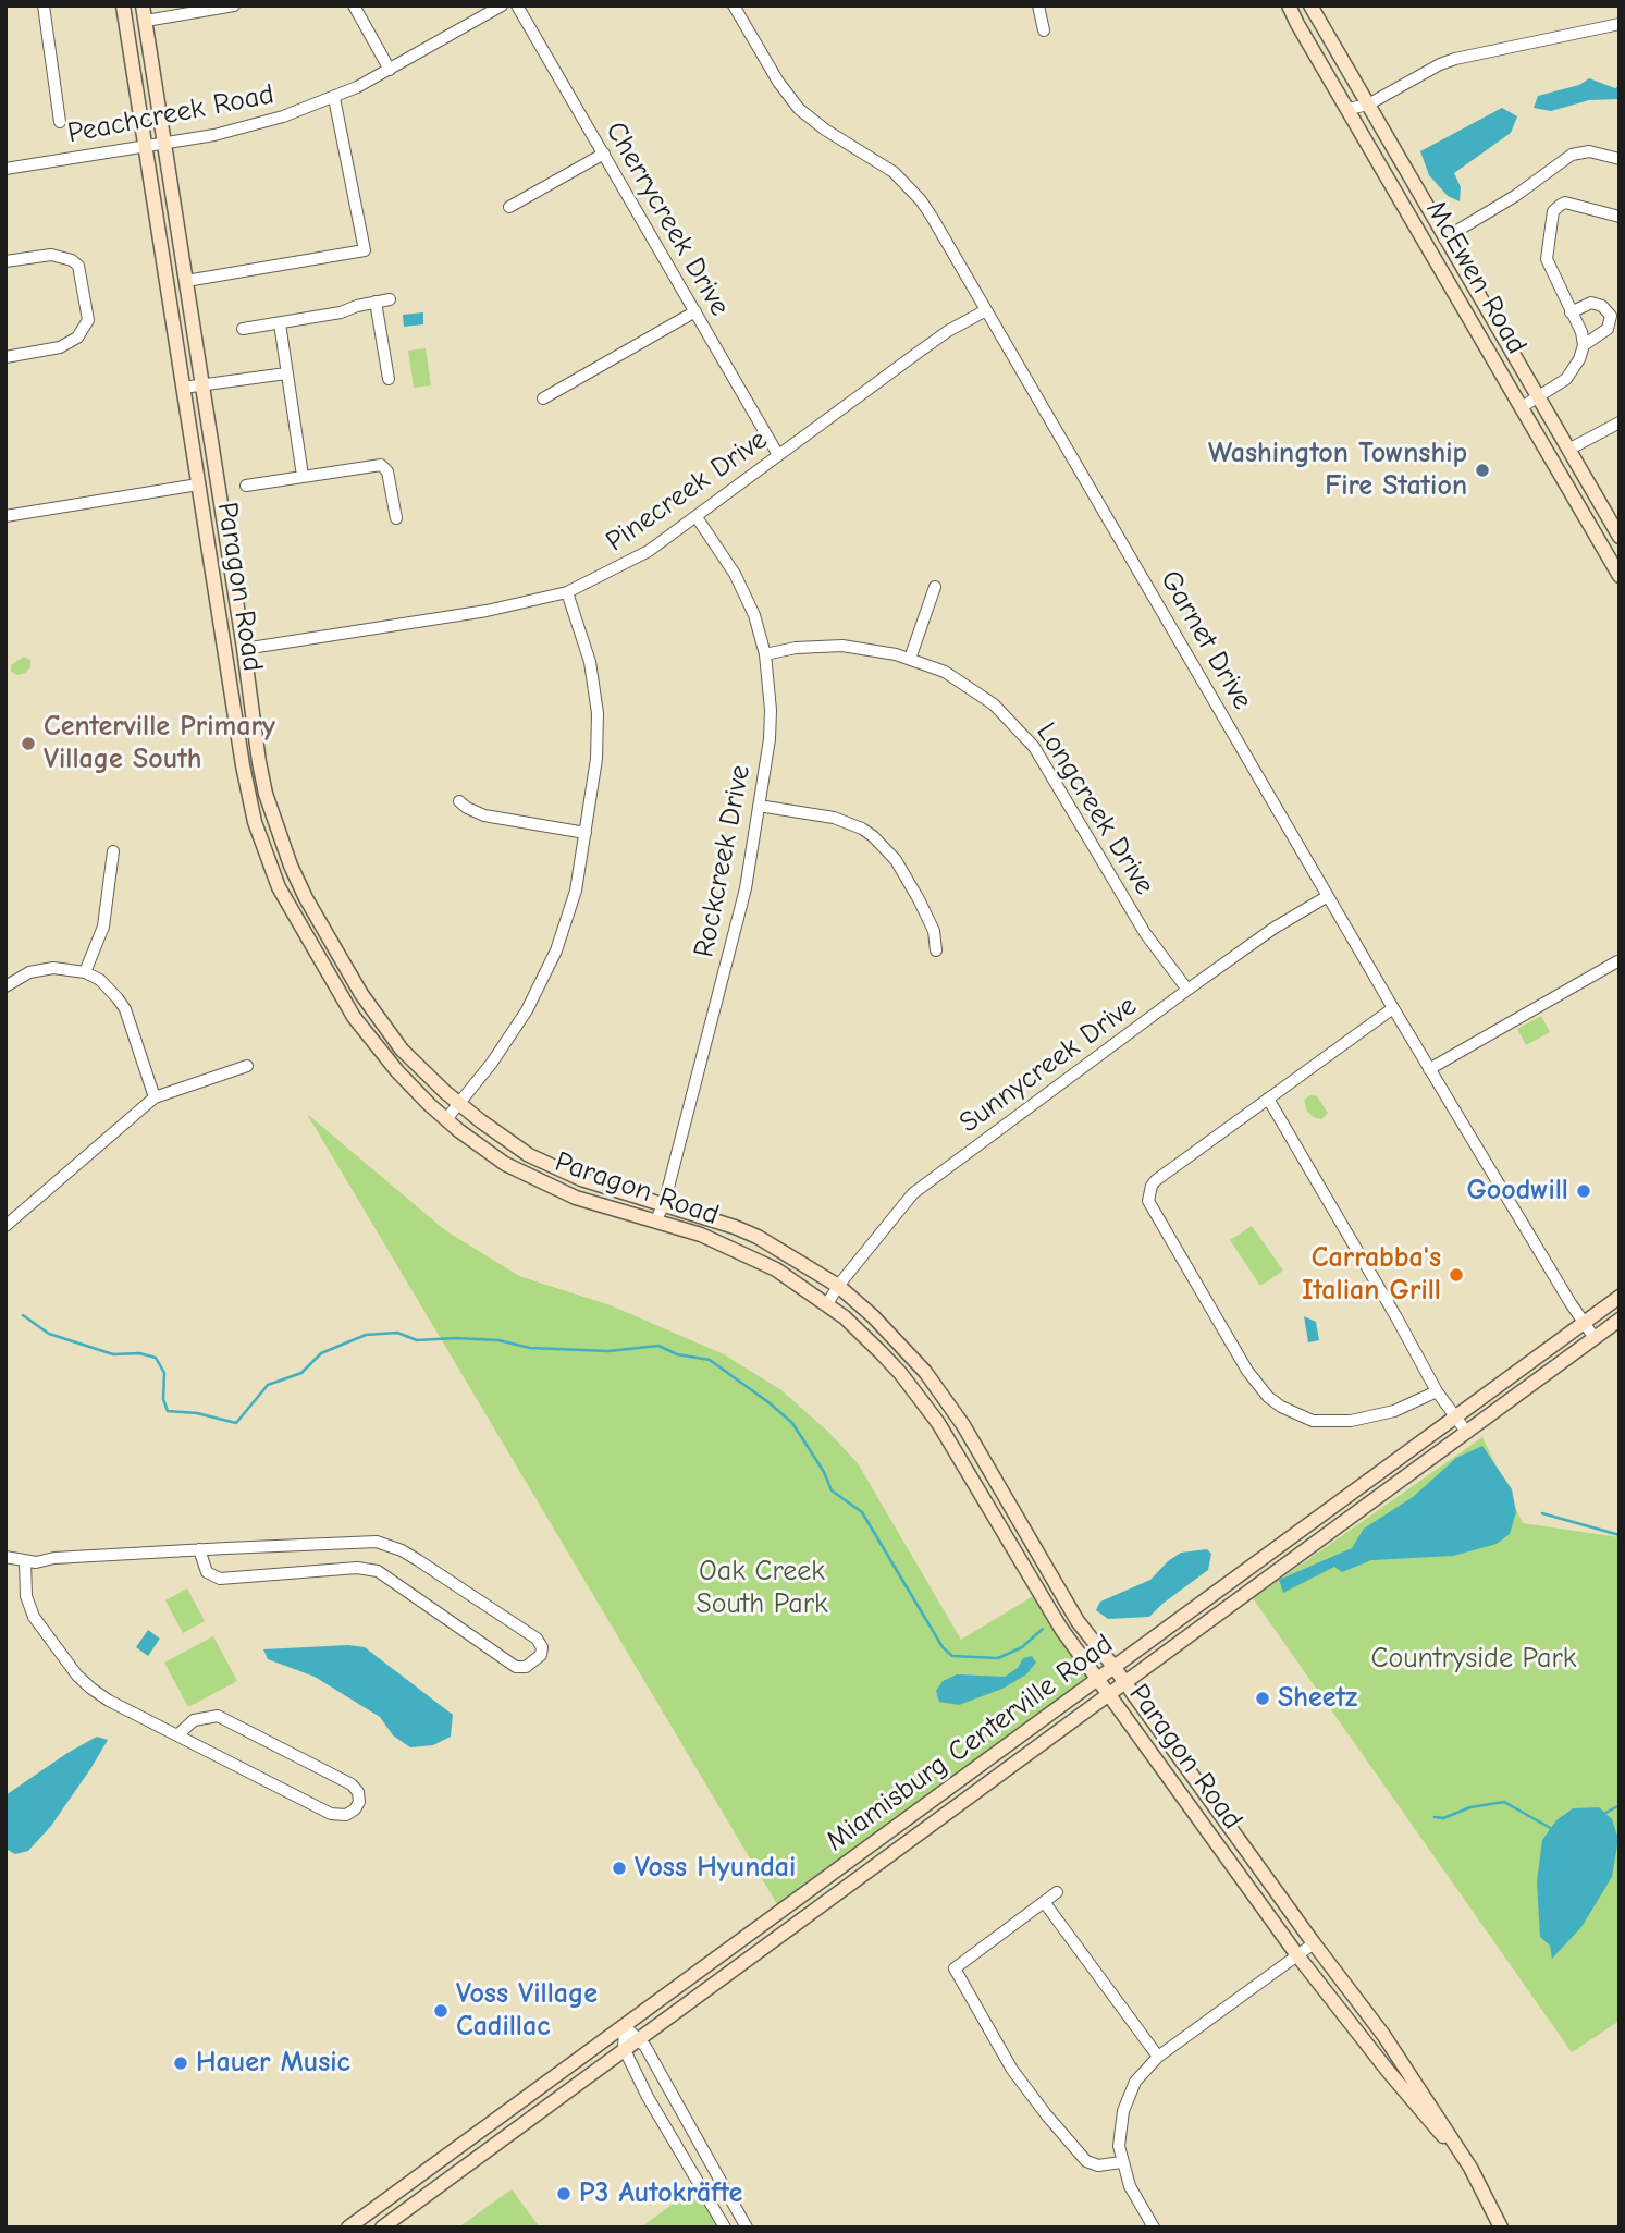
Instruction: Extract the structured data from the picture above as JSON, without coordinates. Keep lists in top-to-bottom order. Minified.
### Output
{"streets":{"street":["Peachcreek Road","Cherrycreek Drive","McEwen Road","Pinecreek Drive","Paragon Road","Garnet Drive","Longcreek Drive","Rockcreek Drive","Sunnycreek Drive","Miamisburg Centerville Road"]},"crossings":[["Peachcreek Road","Paragon Road"],["Cherrycreek Drive","Pinecreek Drive"],["Pinecreek Drive","Paragon Road"],["Pinecreek Drive","Garnet Drive"],["Pinecreek Drive","Rockcreek Drive"],["Paragon Road","Rockcreek Drive"],["Paragon Road","Sunnycreek Drive"],["Paragon Road","Miamisburg Centerville Road"],["Garnet Drive","Sunnycreek Drive"],["Garnet Drive","Miamisburg Centerville Road"],["Longcreek Drive","Rockcreek Drive"],["Longcreek Drive","Sunnycreek Drive"]],"parks":["Oak Creek South Park","Countryside Park"],"places":["Washington Township Fire Station","Centerville Primary Village South","Goodwill","Carrabba's Italian Grill","Sheetz","Voss Hyundai","Voss Village Cadillac","Hauer Music","P3 Autokräfte"]}
